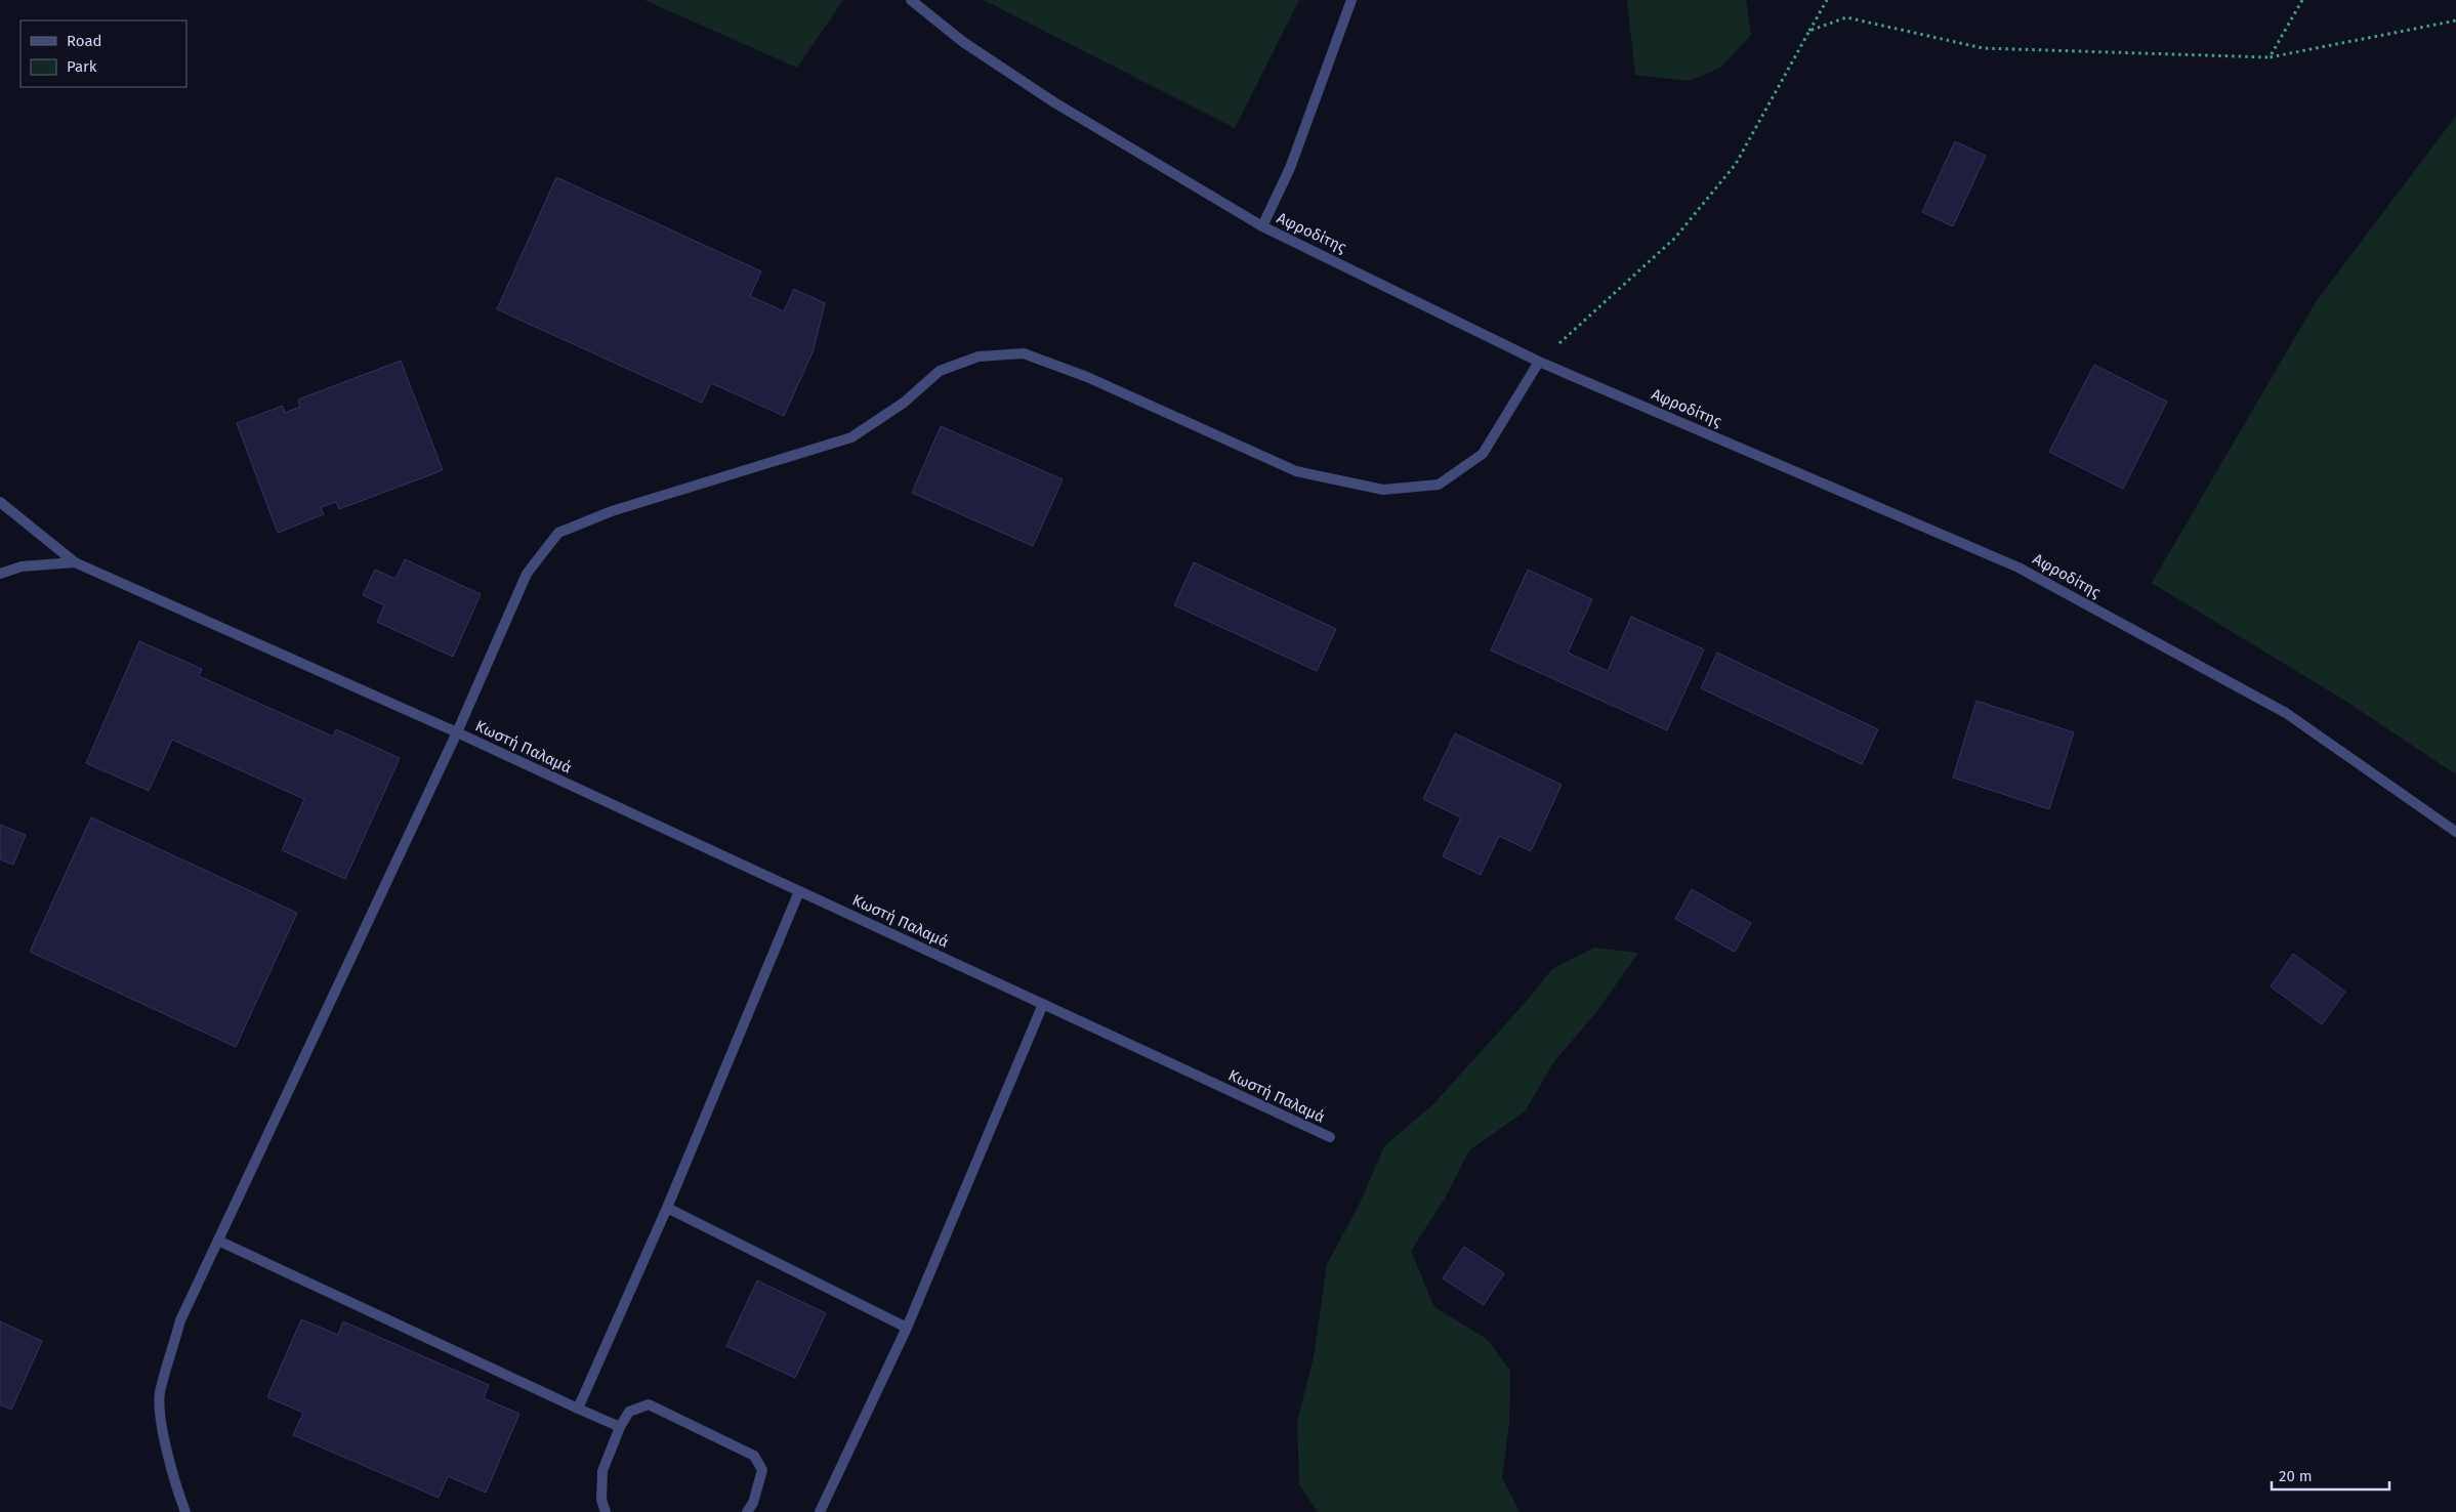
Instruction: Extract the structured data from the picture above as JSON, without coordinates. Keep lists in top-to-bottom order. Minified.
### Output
{"streets":{"street":["Αφροδίτης","Κωστή Παλαμά"]},"legend":["Road","Park"],"scale_bar":"20 m"}
